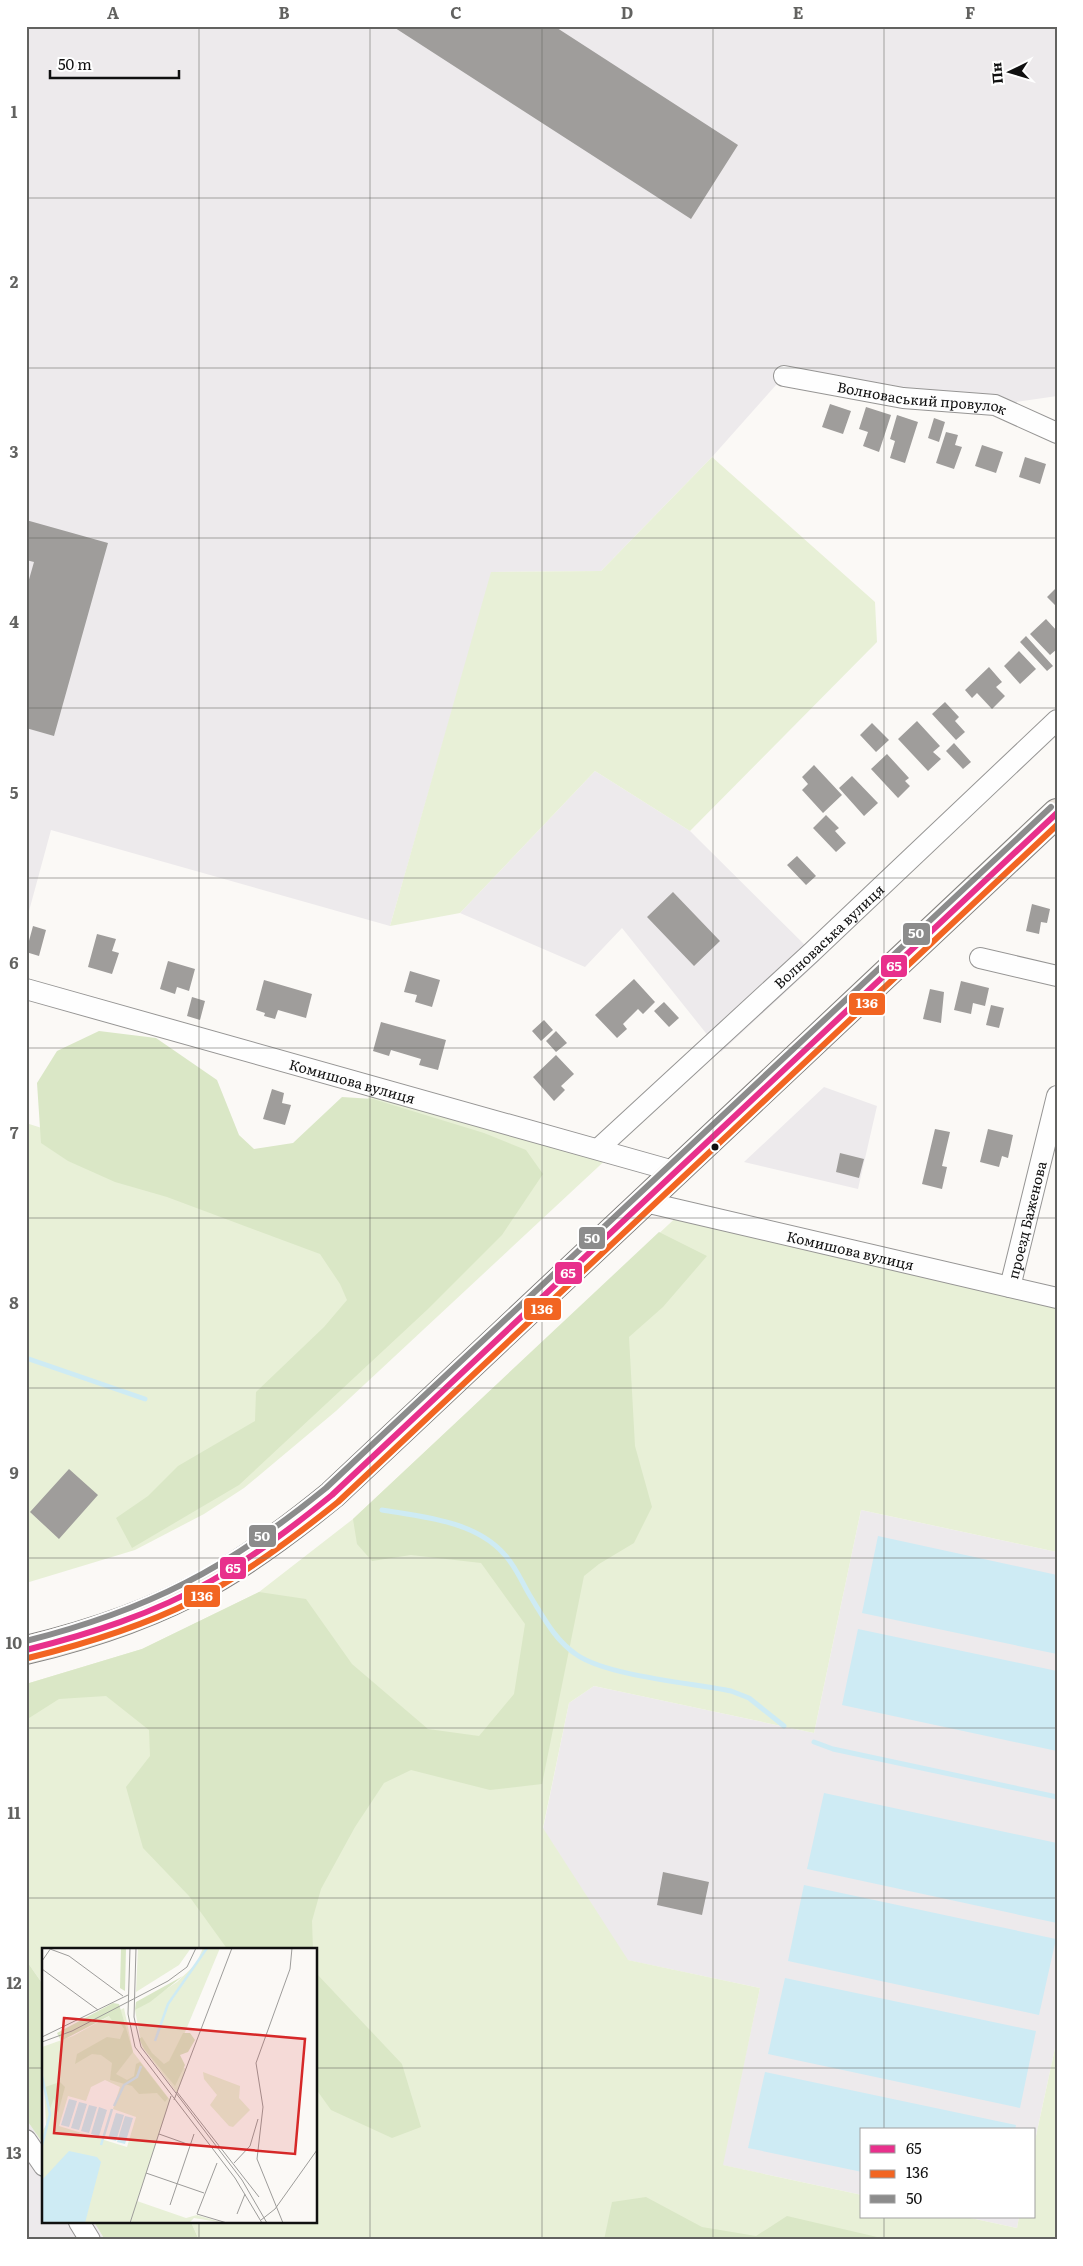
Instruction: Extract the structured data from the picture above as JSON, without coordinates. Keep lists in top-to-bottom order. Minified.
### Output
{"streets":{"street":["Волноваський провулок","Волноваська вулиця","Комишова вулиця","проезд Баженова"]},"crossings":[["Волноваська вулиця","Комишова вулиця"],["Комишова вулиця","проезд Баженова"]],"lines":["transit line 50","transit line 65","transit line 136"],"legend":["65","136","50"],"scale_bar":"50 m","north":"left","grid":{"columns":["A","B","C","D","E","F"],"rows":["1","2","3","4","5","6","7","8","9","10","11","12","13"]}}
